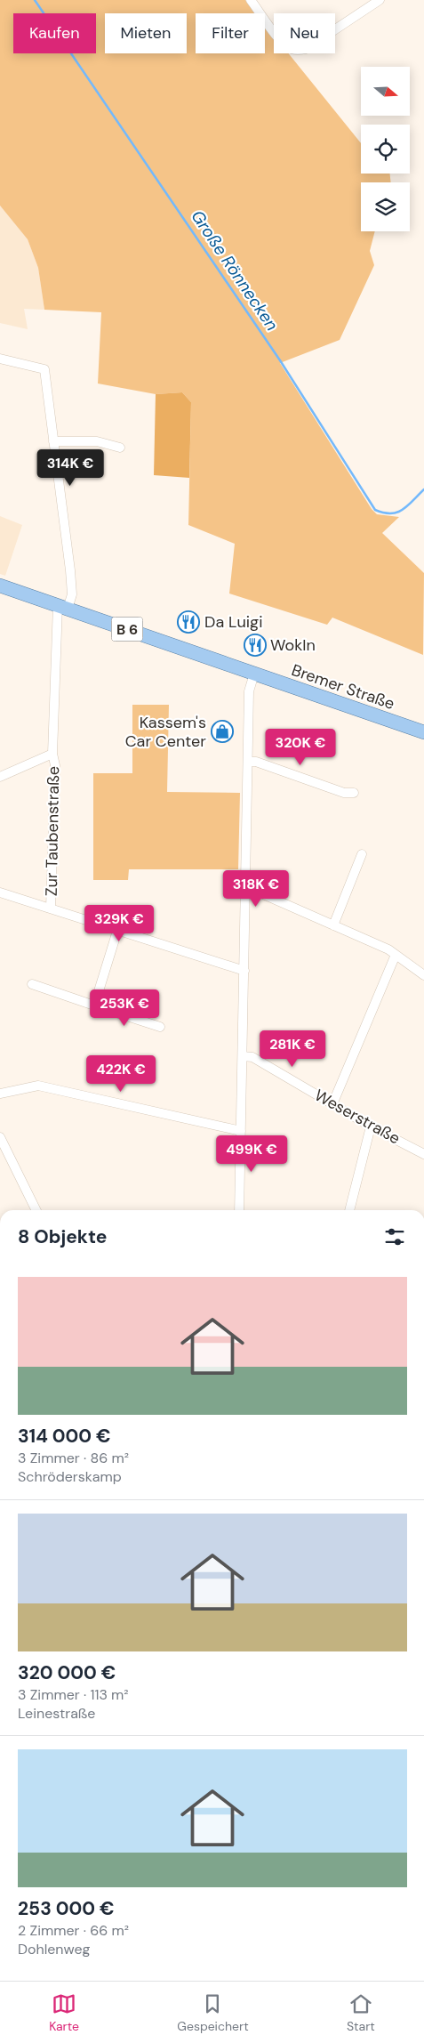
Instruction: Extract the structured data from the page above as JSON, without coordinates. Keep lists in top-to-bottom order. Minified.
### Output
{"streets":{"main road":["B 6","Bremer Straße"],"street":["Zur Taubenstraße","Weserstraße"]},"crossings":[["Bremer Straße","Zur Taubenstraße"]],"water":["Große Rönnecken"],"places":{"restaurant":["Da Luigi","WokIn"],"shop":["Kassem's Car Center"]},"north":"right","page":{"chip":["Kaufen","Mieten","Filter","Neu"],"price":["314K €","320K €","318K €","329K €","253K €","281K €","422K €","499K €"],"heading":"8 Objekte","list":[{"name":"314 000 €","note":"3 Zimmer · 86 m² · Schröderskamp"},{"name":"320 000 €","note":"3 Zimmer · 113 m² · Leinestraße"},{"name":"253 000 €","note":"2 Zimmer · 66 m² · Dohlenweg"}],"tabs":["Karte","Gespeichert","Start"]}}
